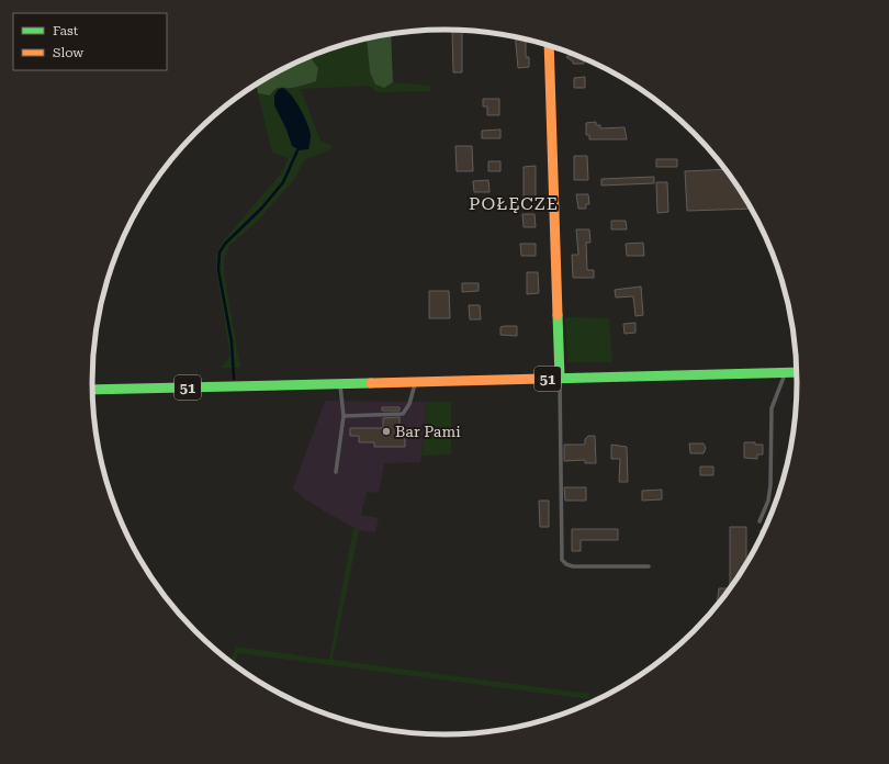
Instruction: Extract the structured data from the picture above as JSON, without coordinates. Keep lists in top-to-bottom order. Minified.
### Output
{"streets":{"main road":["51"]},"districts":["POŁĘCZE"],"places":["Bar Pami"],"legend":["Fast","Slow"]}
